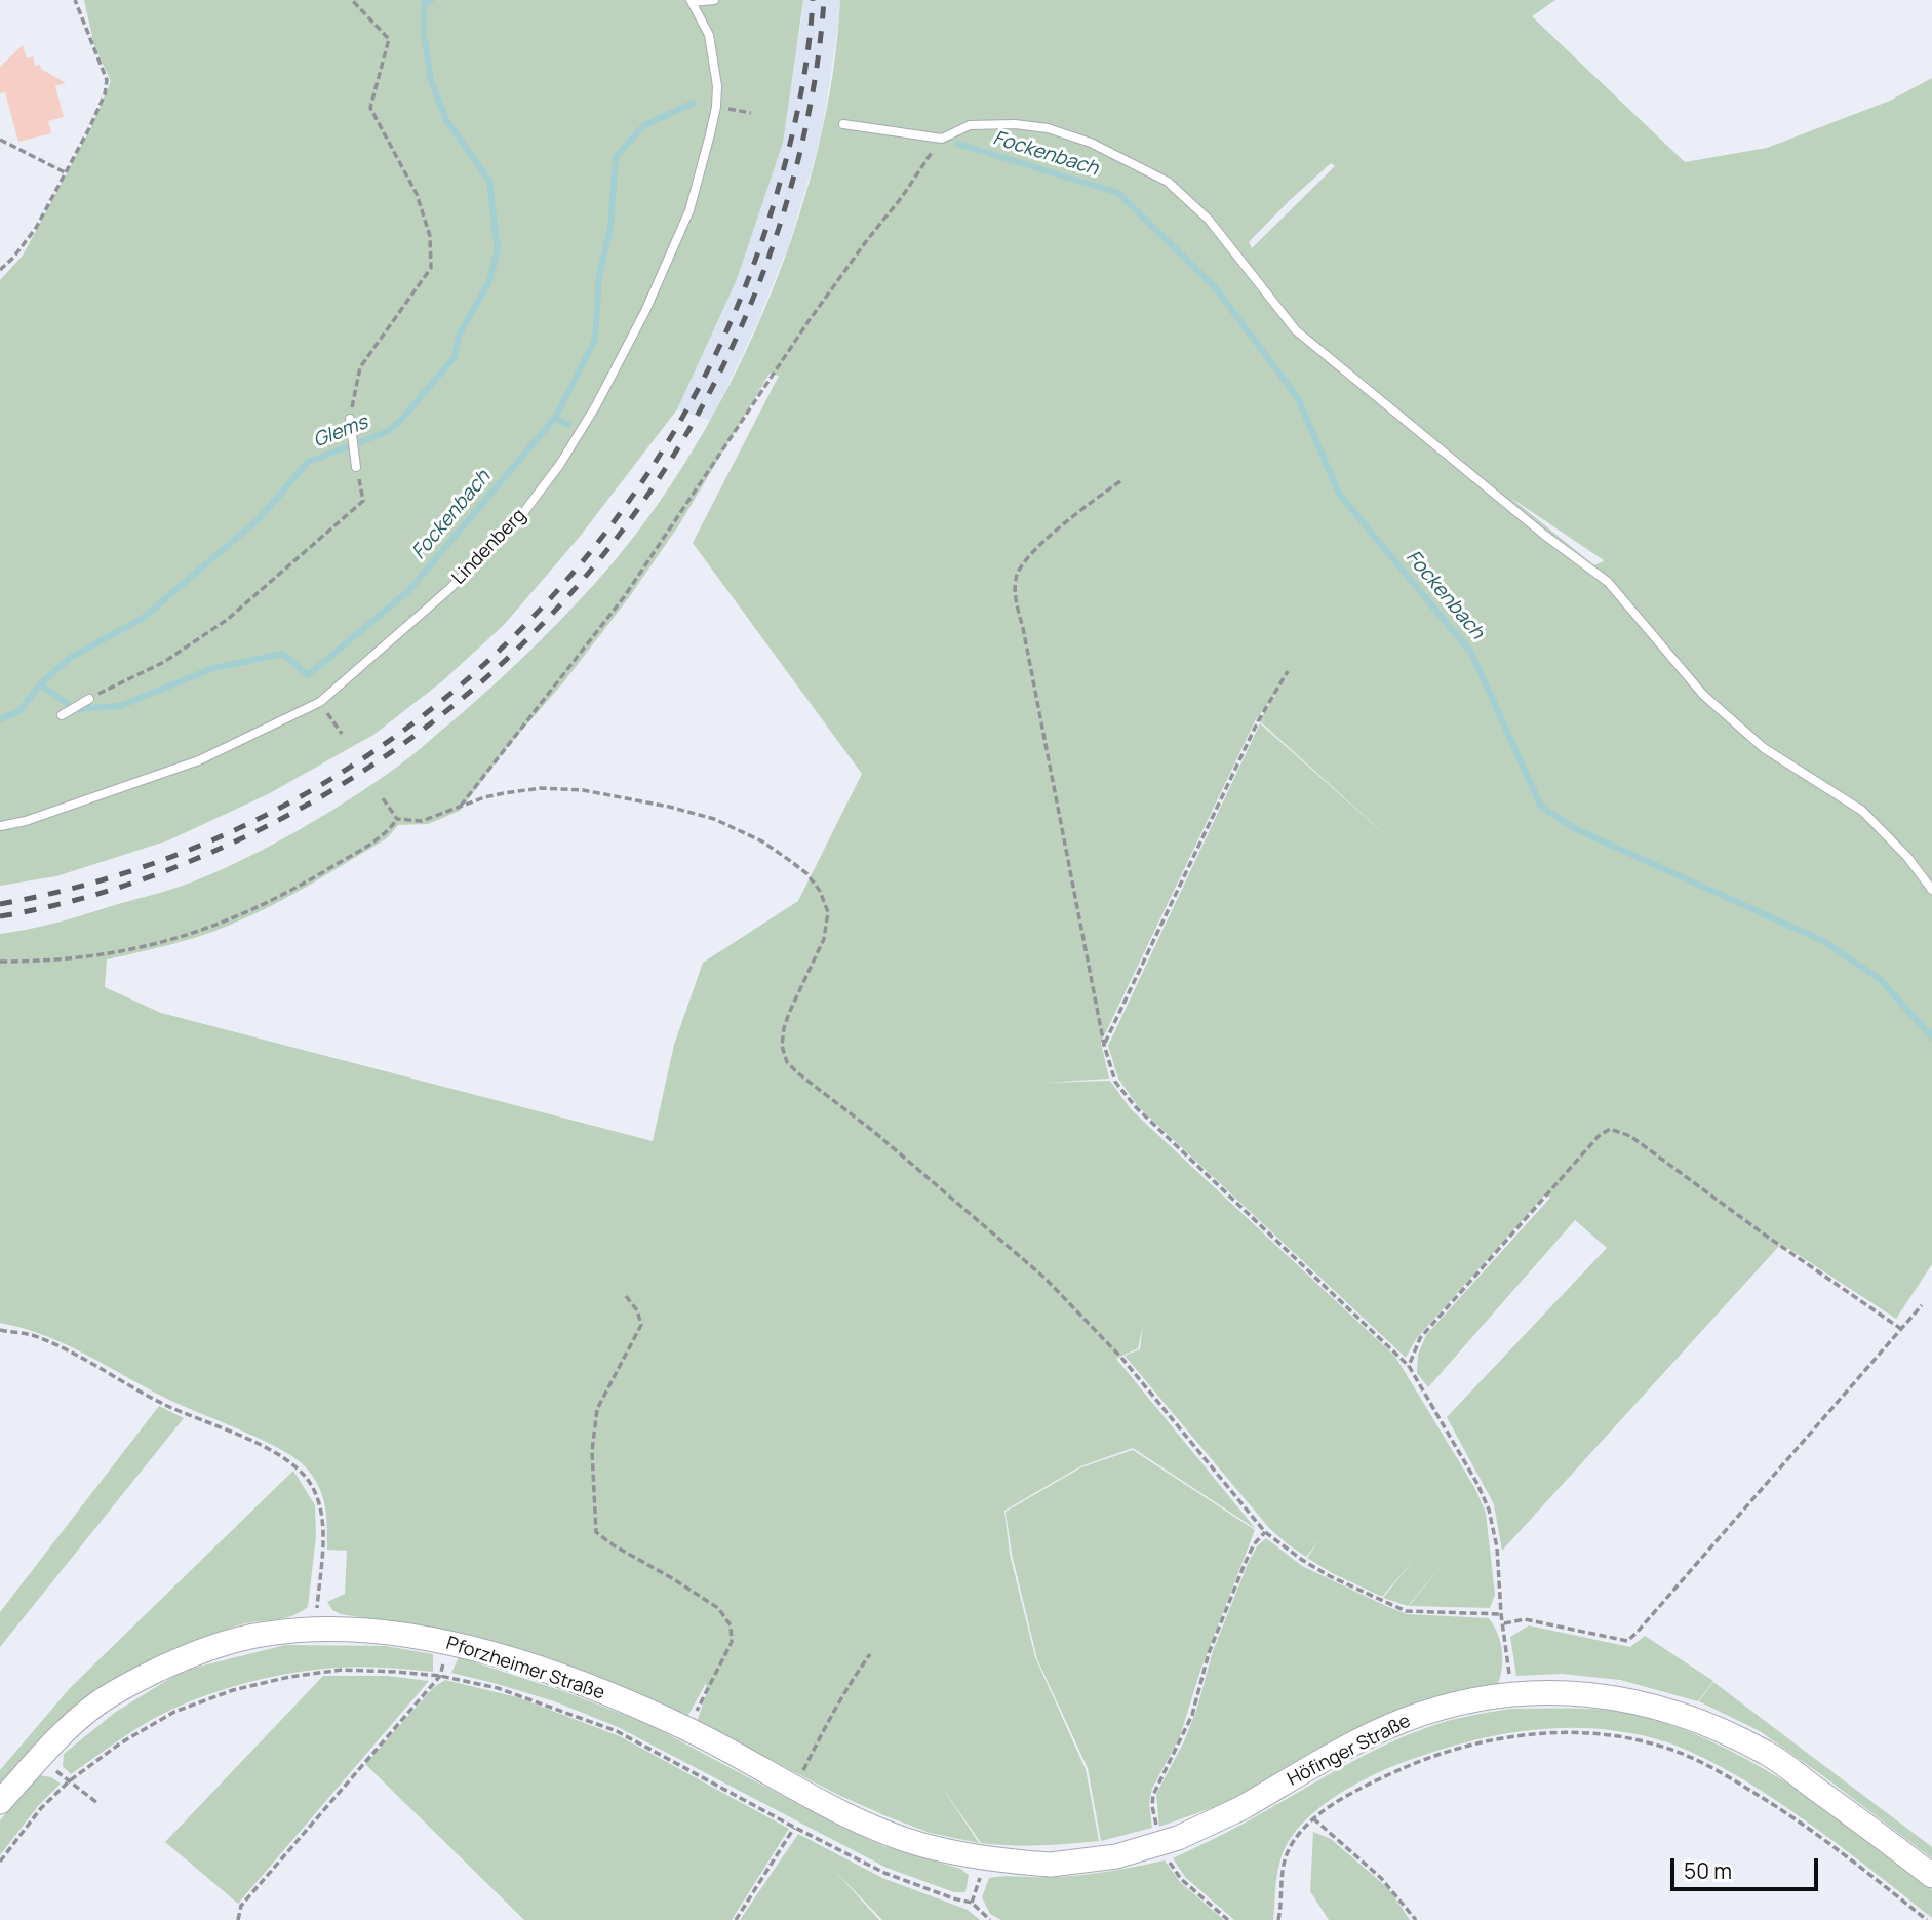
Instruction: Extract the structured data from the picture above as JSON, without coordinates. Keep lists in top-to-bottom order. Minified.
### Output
{"streets":{"street":["Pforzheimer Straße","Höfinger Straße"],"lane":["Lindenberg"]},"crossings":[["Pforzheimer Straße","Höfinger Straße"]],"water":["Fockenbach","Glems"],"scale_bar":"50 m"}
